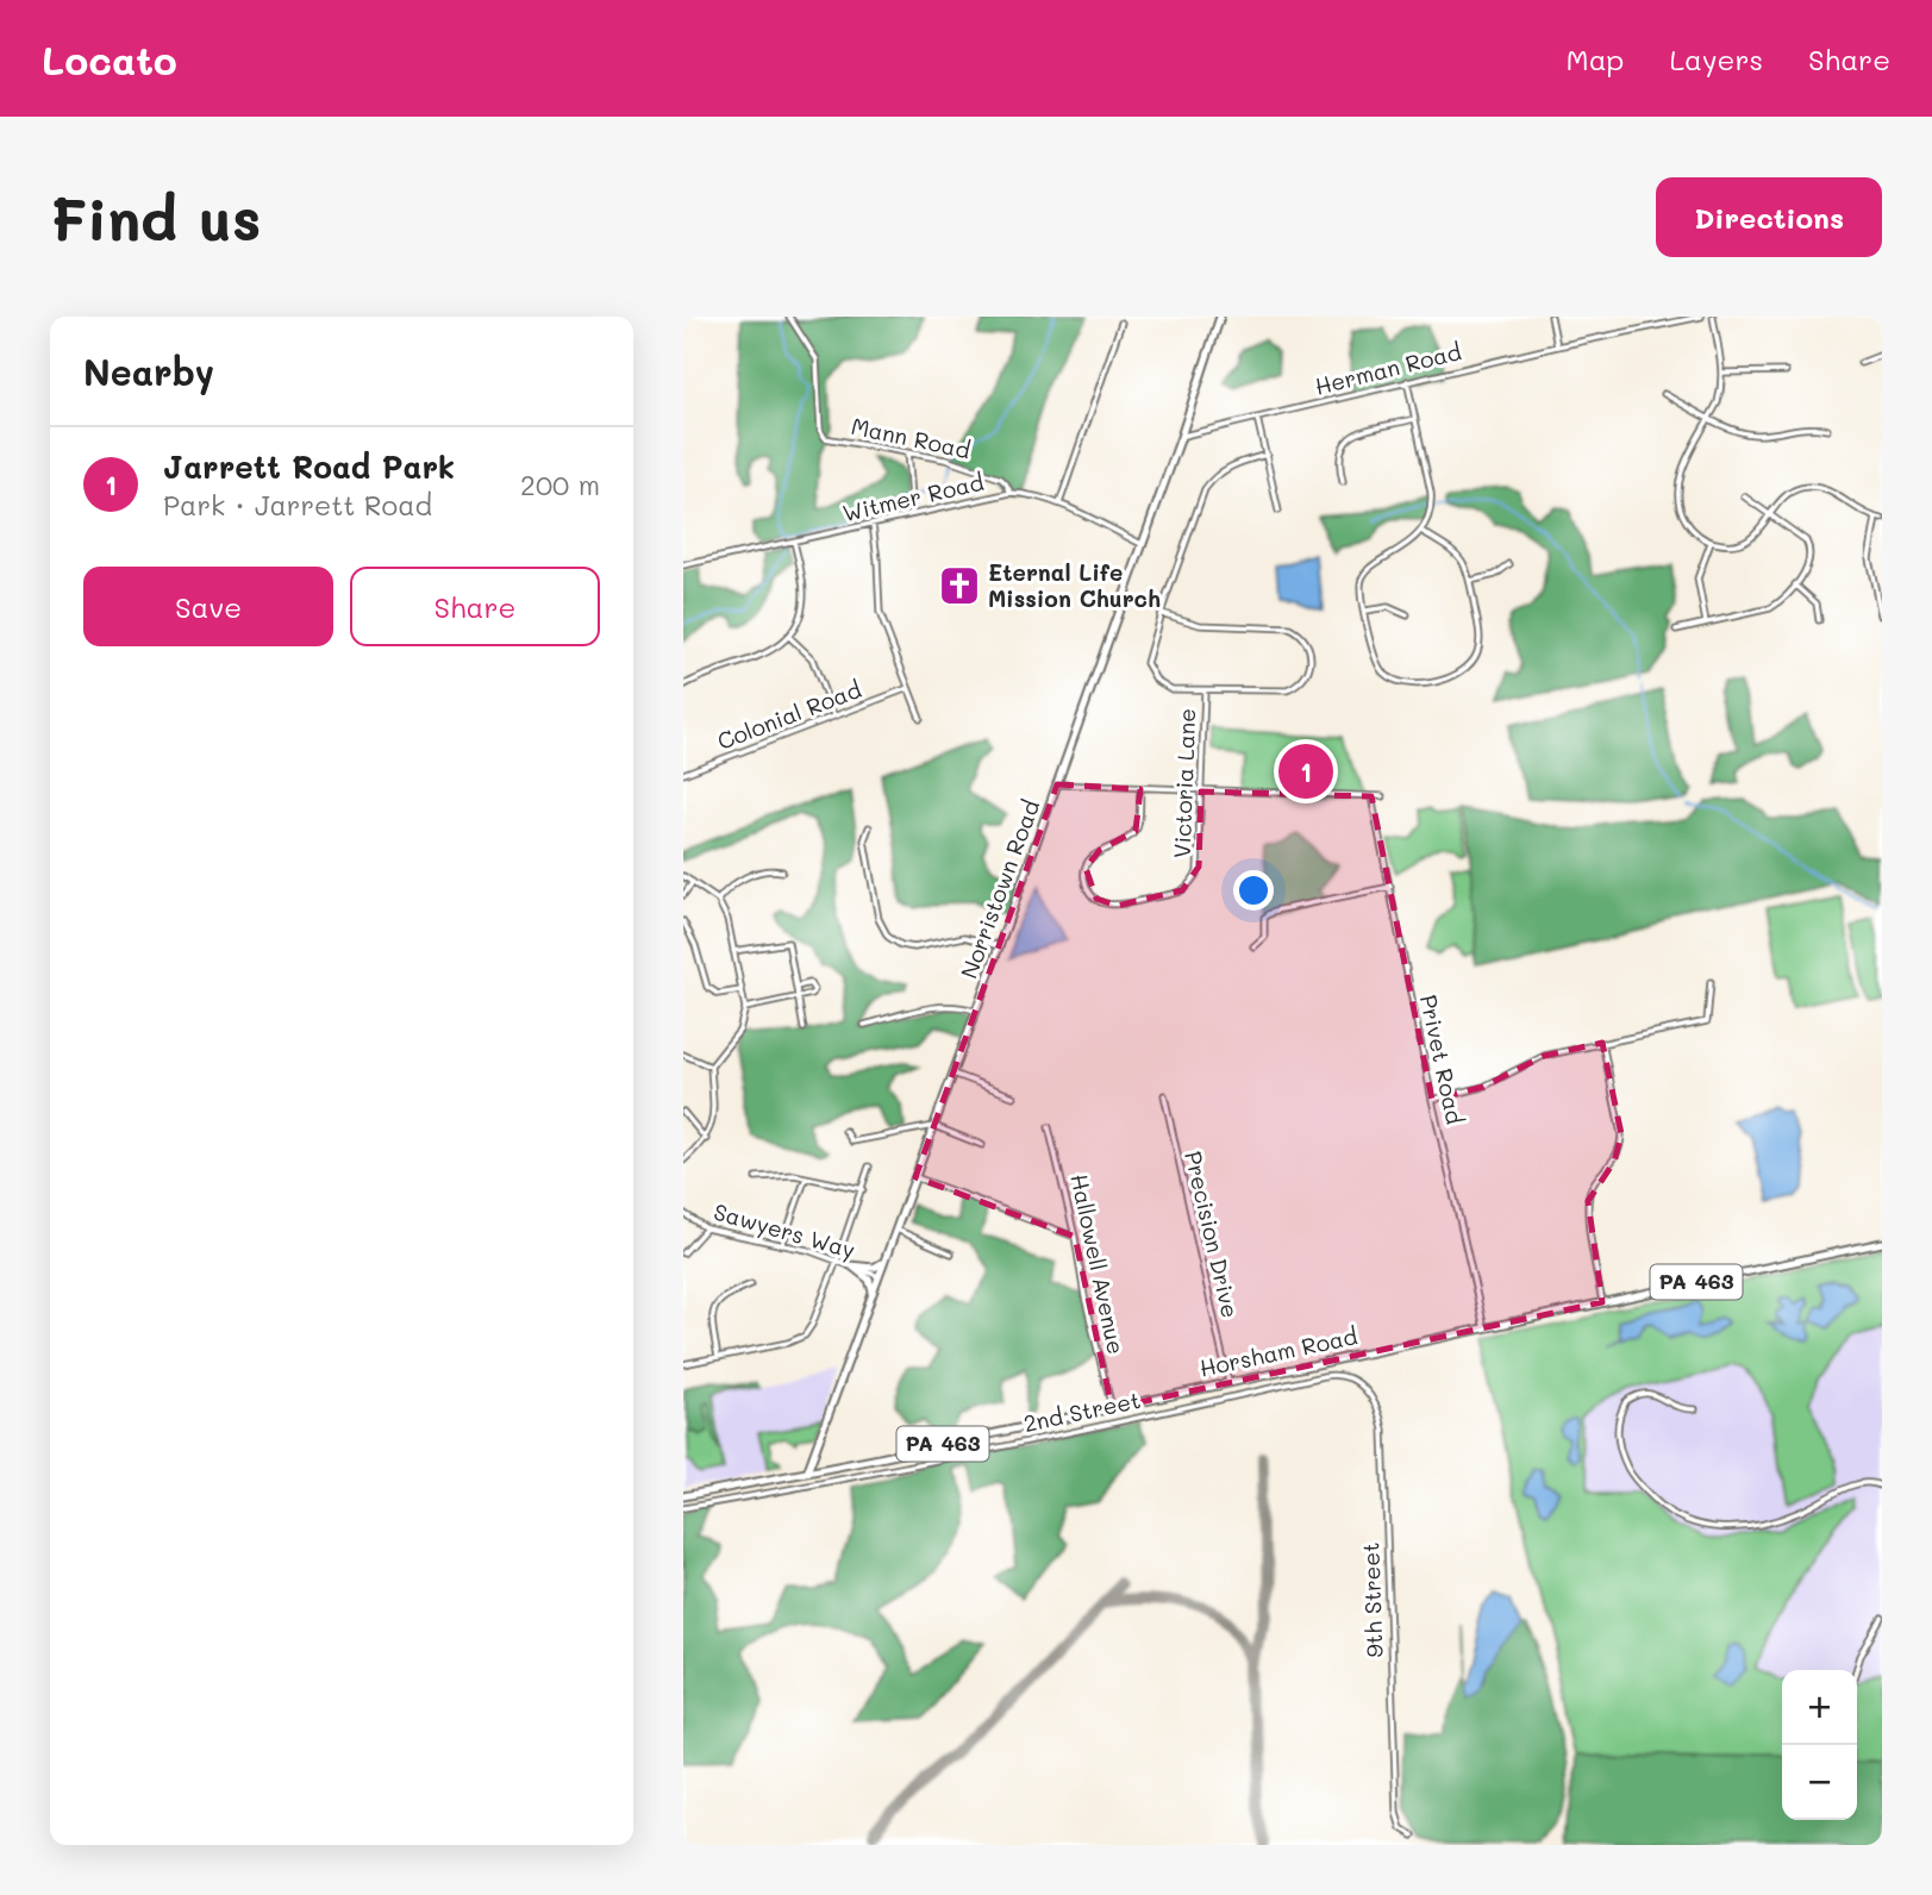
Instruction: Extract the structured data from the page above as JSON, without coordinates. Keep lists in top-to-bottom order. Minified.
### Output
{"streets":{"main road":["Norristown Road","PA 463","Horsham Road"],"street":["Herman Road","Mann Road","Witmer Road","Colonial Road","Victoria Lane","Privet Road","Sawyers Way","Precision Drive","Hallowell Avenue","2nd Street","9th Street"]},"crossings":[["Herman Road","Norristown Road"],["Mann Road","Witmer Road"],["Witmer Road","Norristown Road"],["Norristown Road","Sawyers Way"],["Norristown Road","Horsham Road"],["Privet Road","Horsham Road"],["Precision Drive","Horsham Road"],["Hallowell Avenue","Horsham Road"],["2nd Street","9th Street"]],"places":{"church":["Eternal Life Mission Church"]},"page":{"header":"Locato","nav":["Map","Layers","Share"],"buttons":["Directions",["Save","Share"]],"title":"Find us","heading":"Nearby","list":[{"mark":"1","name":"Jarrett Road Park","note":"Park · Jarrett Road","value":"200 m"}],"pins":"1","map_buttons":["+","−"]}}
